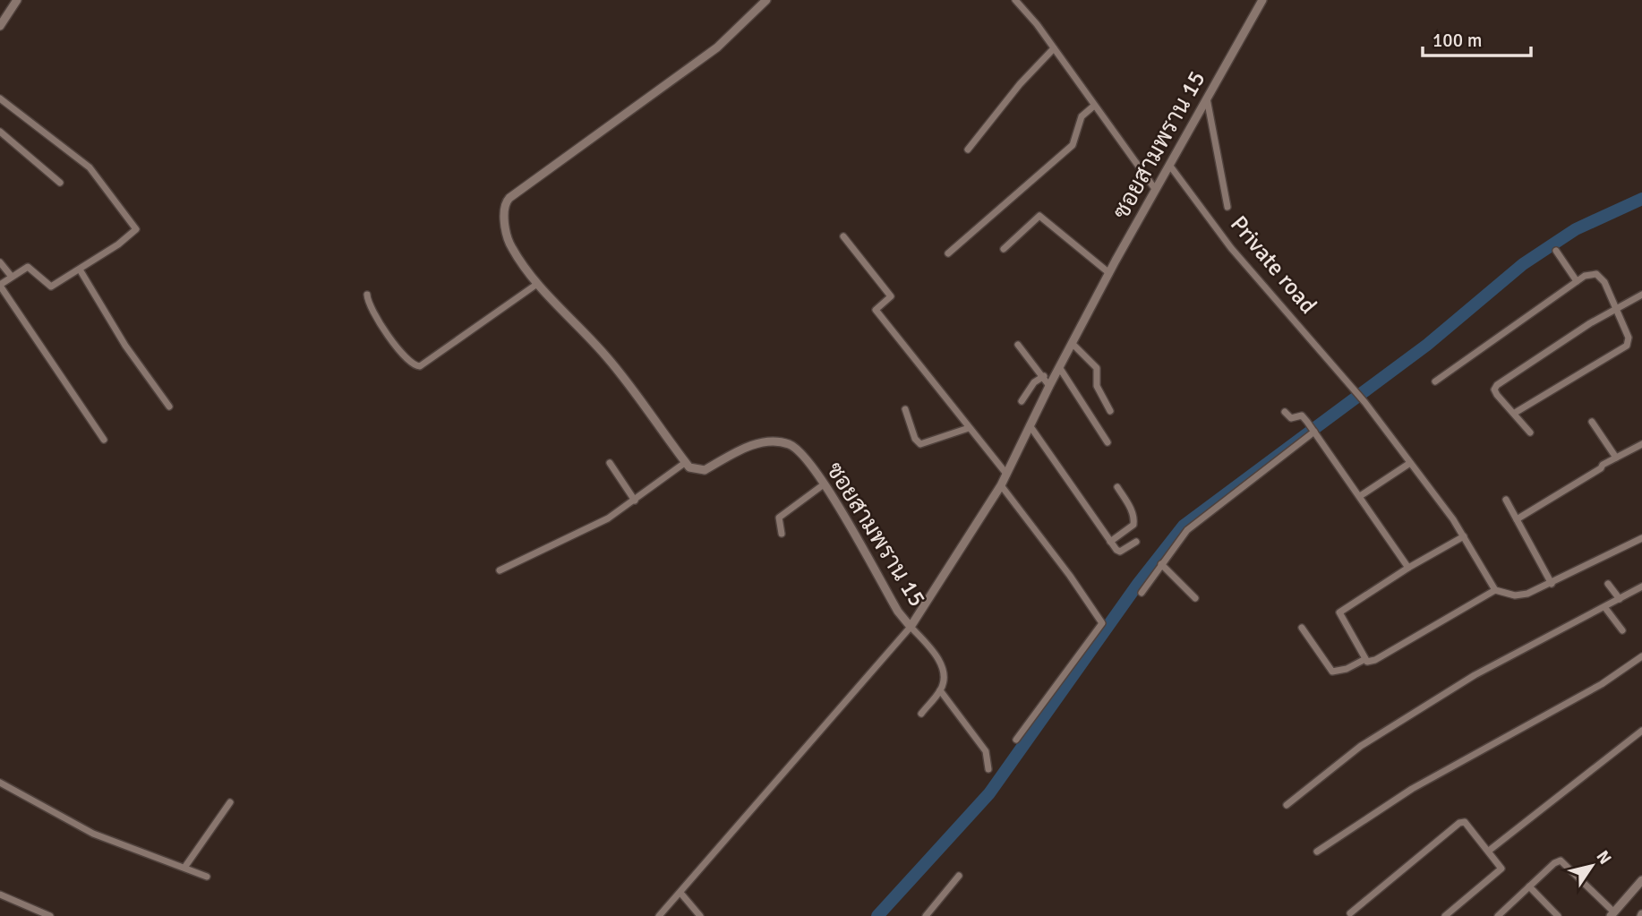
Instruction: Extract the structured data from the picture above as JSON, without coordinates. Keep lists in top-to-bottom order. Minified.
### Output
{"streets":{"street":["ซอยสามพราน 15","Private road"]},"crossings":[["ซอยสามพราน 15","Private road"]],"scale_bar":"100 m","north":"top right"}
